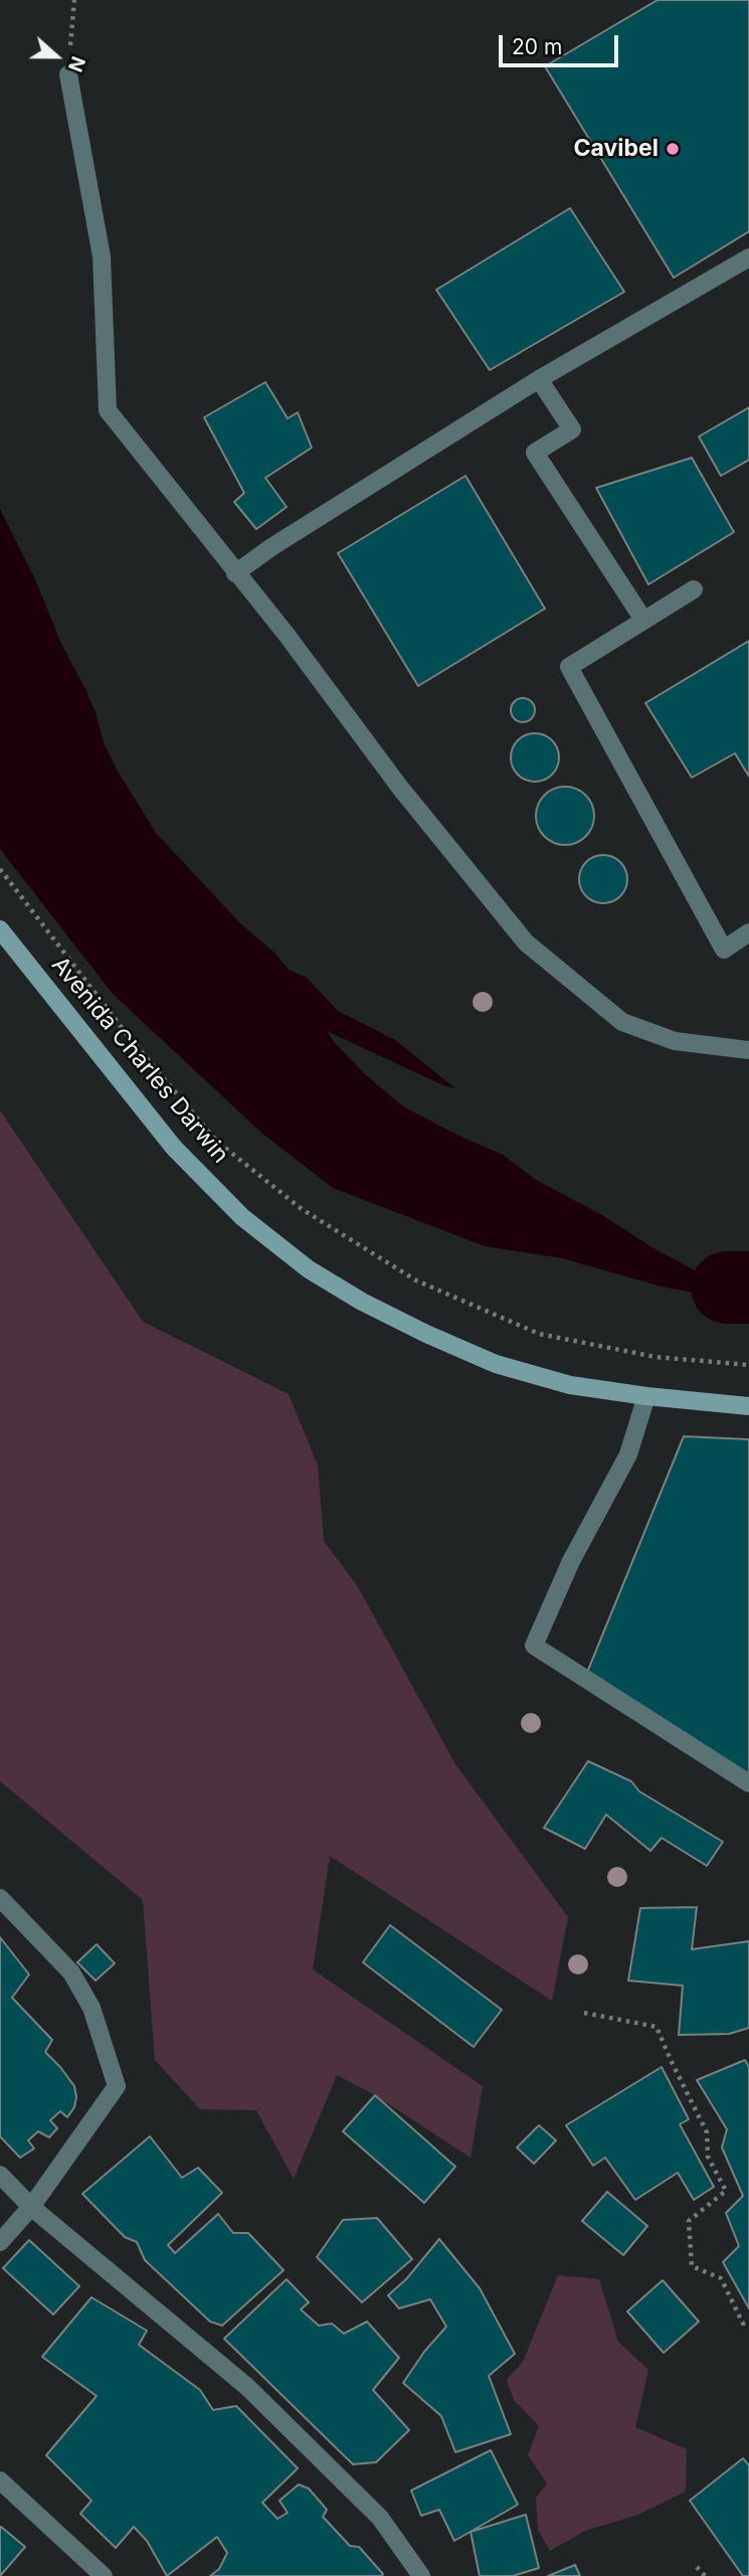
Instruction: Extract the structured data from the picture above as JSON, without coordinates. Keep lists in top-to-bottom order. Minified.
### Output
{"streets":{"main road":["Avenida Charles Darwin"]},"places":["Cavibel"],"scale_bar":"20 m","north":"right"}
